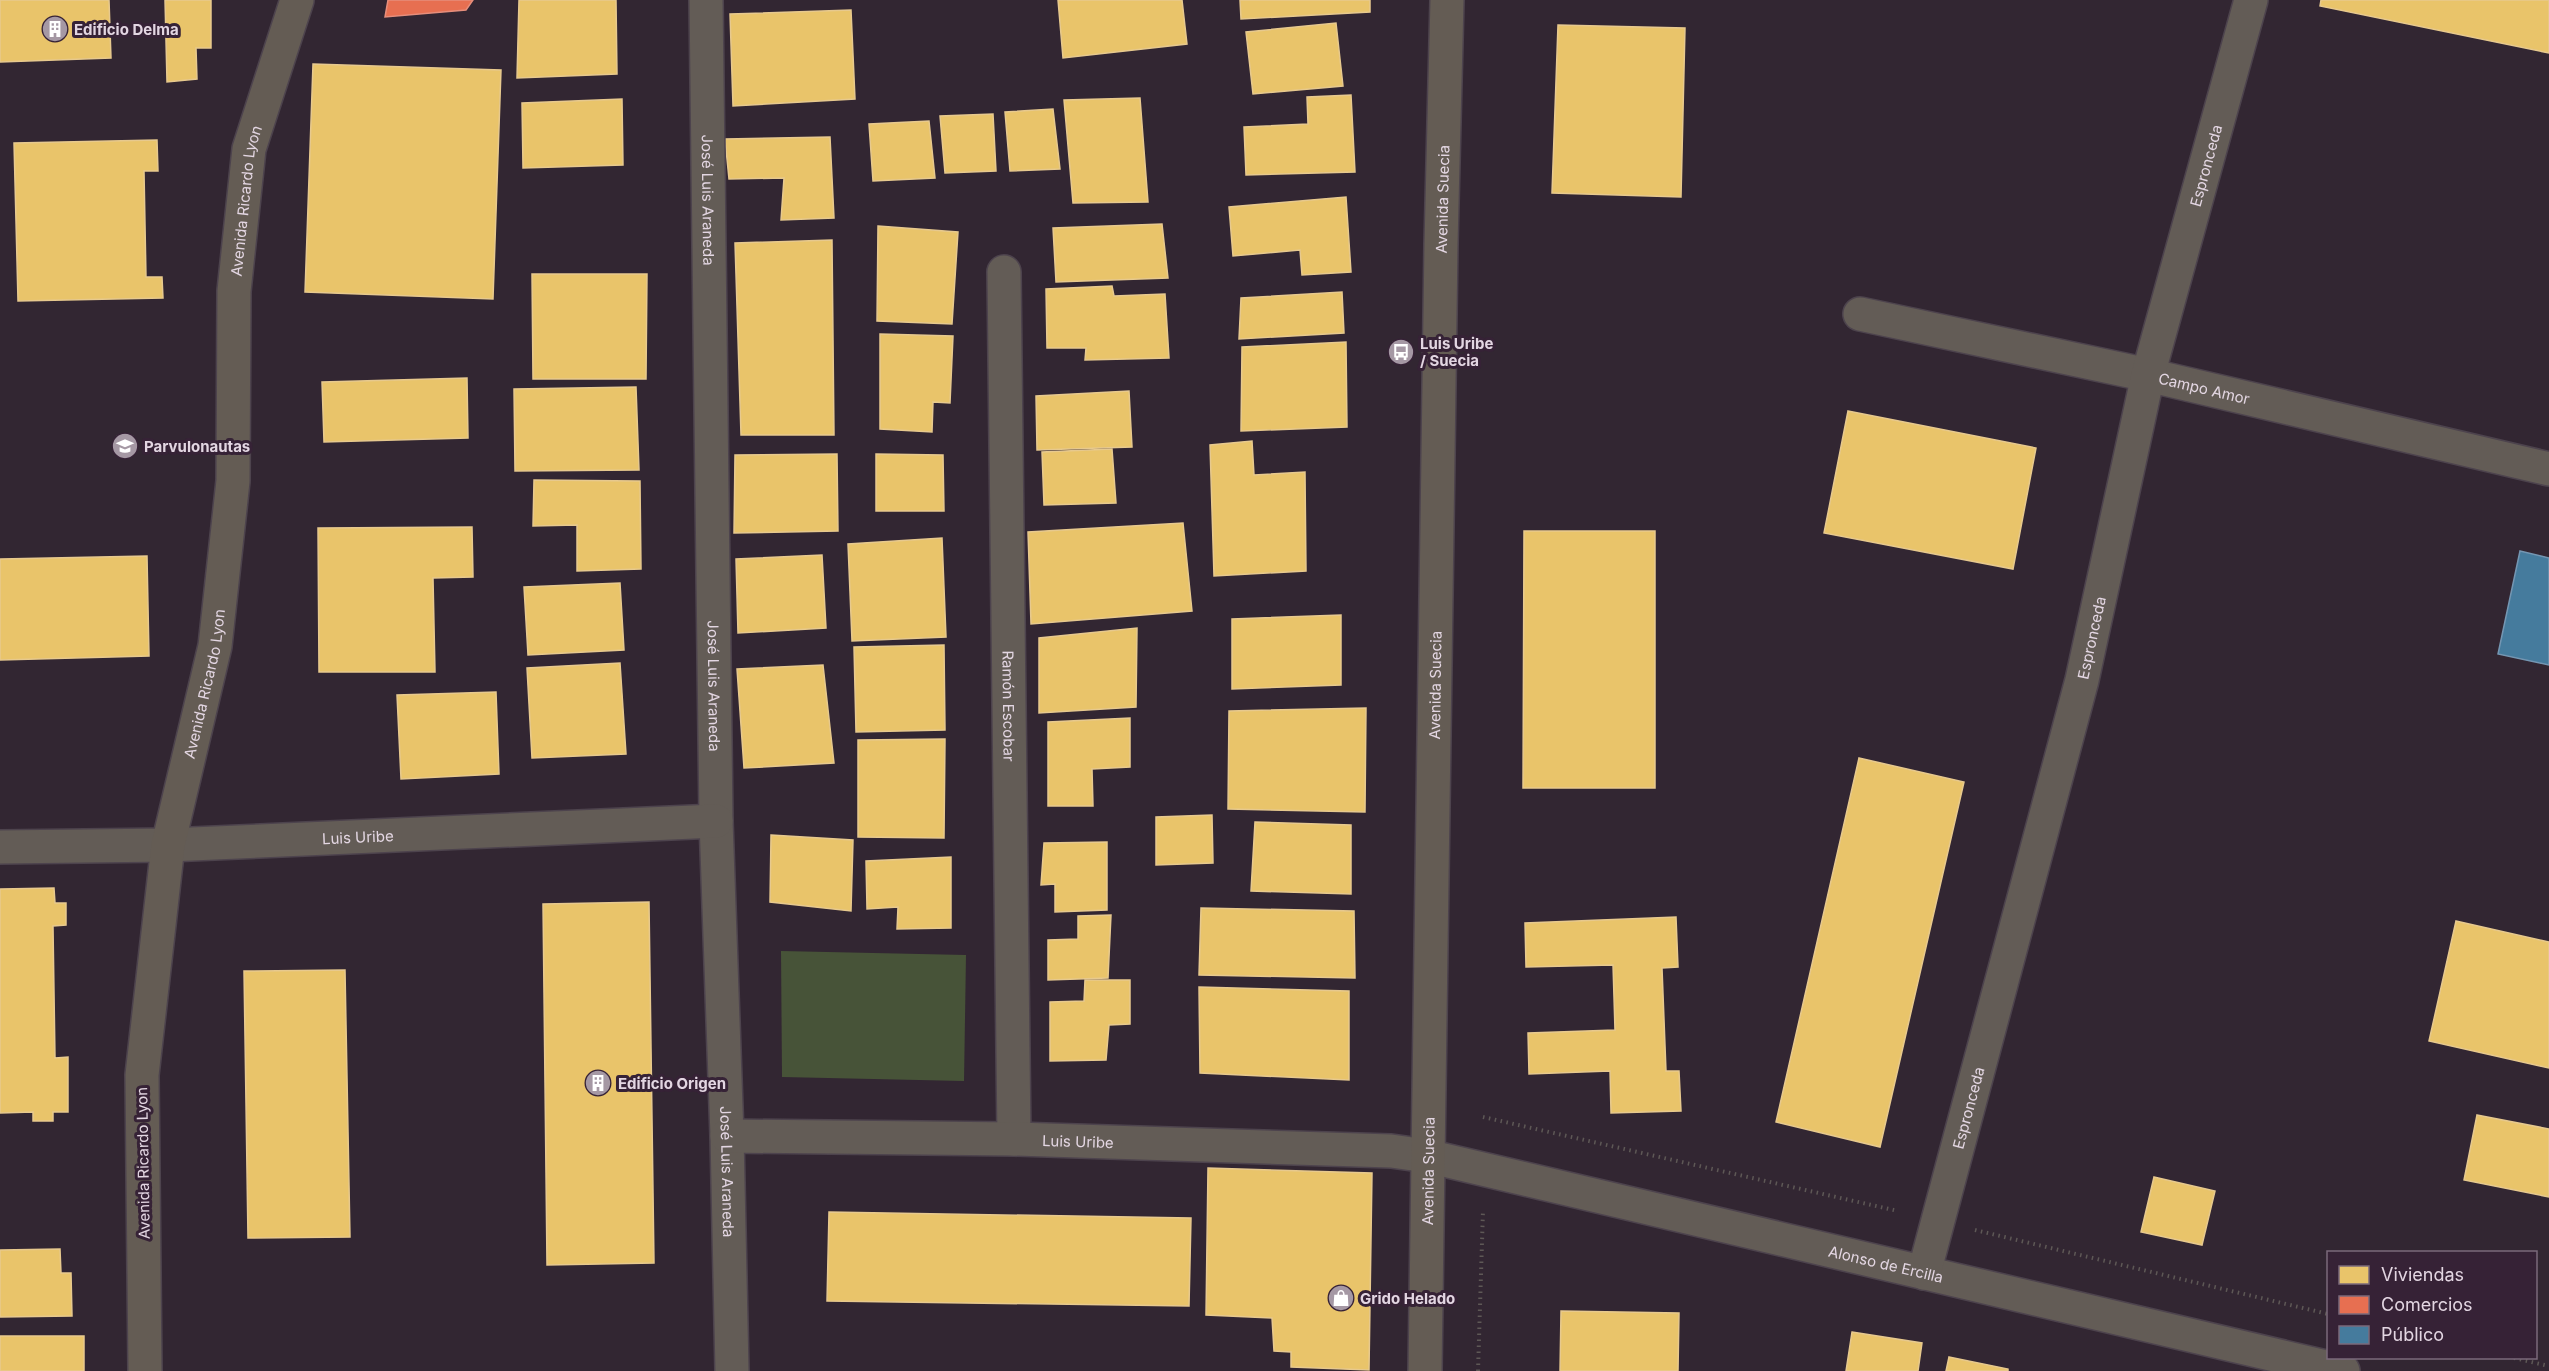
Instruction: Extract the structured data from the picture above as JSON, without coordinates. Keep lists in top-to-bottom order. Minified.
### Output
{"streets":{"street":["Espronceda","José Luis Araneda","Avenida Suecia","Avenida Ricardo Lyon","Campo Amor","Ramón Escobar","Luis Uribe","Alonso de Ercilla"]},"crossings":[["Espronceda","Campo Amor"],["Espronceda","Alonso de Ercilla"],["José Luis Araneda","Luis Uribe"],["Avenida Suecia","Luis Uribe"],["Avenida Suecia","Alonso de Ercilla"],["Avenida Ricardo Lyon","Luis Uribe"],["Ramón Escobar","Luis Uribe"],["Luis Uribe","Alonso de Ercilla"]],"places":{"building":["Edificio Delma","Edificio Origen"],"bus stop":["Luis Uribe / Suecia"],"school or university":["Parvulonautas"],"shop":["Grido Helado"]},"legend":["Viviendas","Comercios","Público"]}
